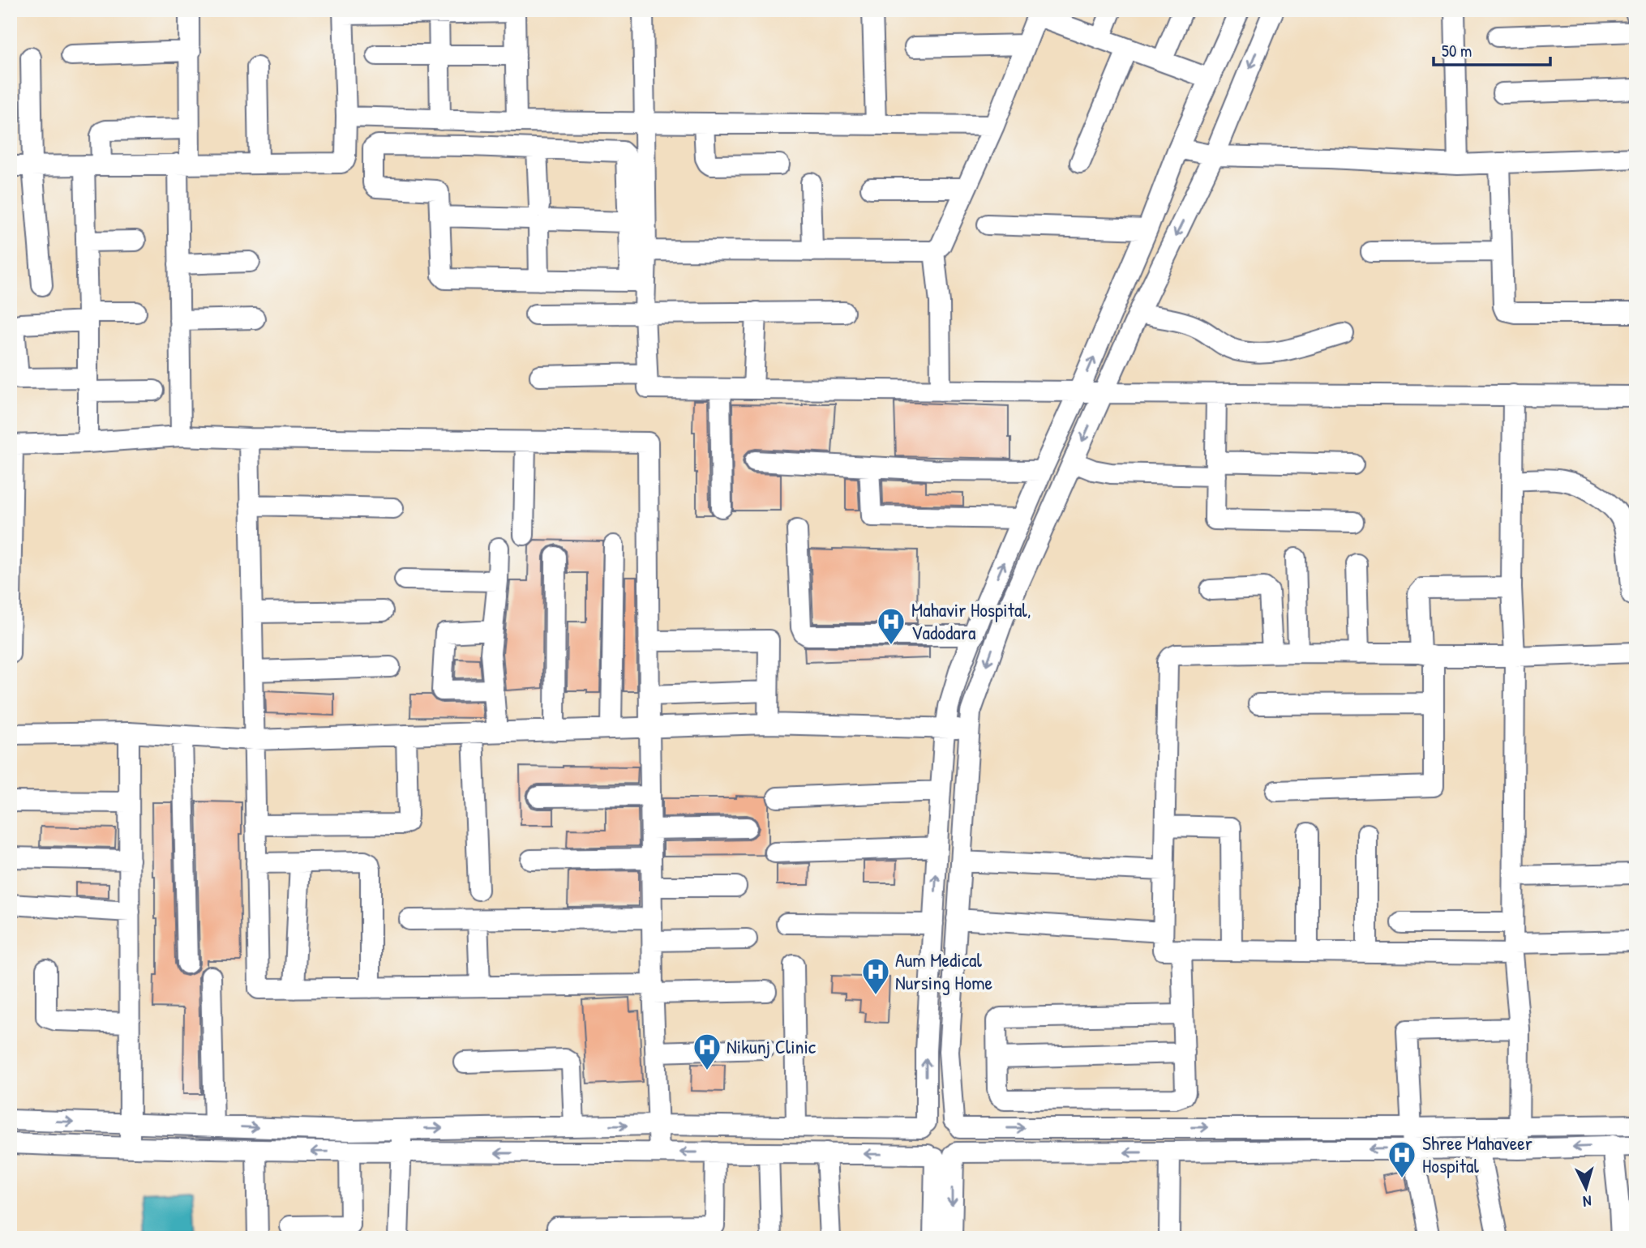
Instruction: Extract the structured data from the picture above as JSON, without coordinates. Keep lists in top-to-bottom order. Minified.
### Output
{"places":{"hospital":["Mahavir Hospital, Vadodara","Aum Medical Nursing Home","Nikunj Clinic","Shree Mahaveer Hospital"]},"scale_bar":"50 m","north":"bottom"}
